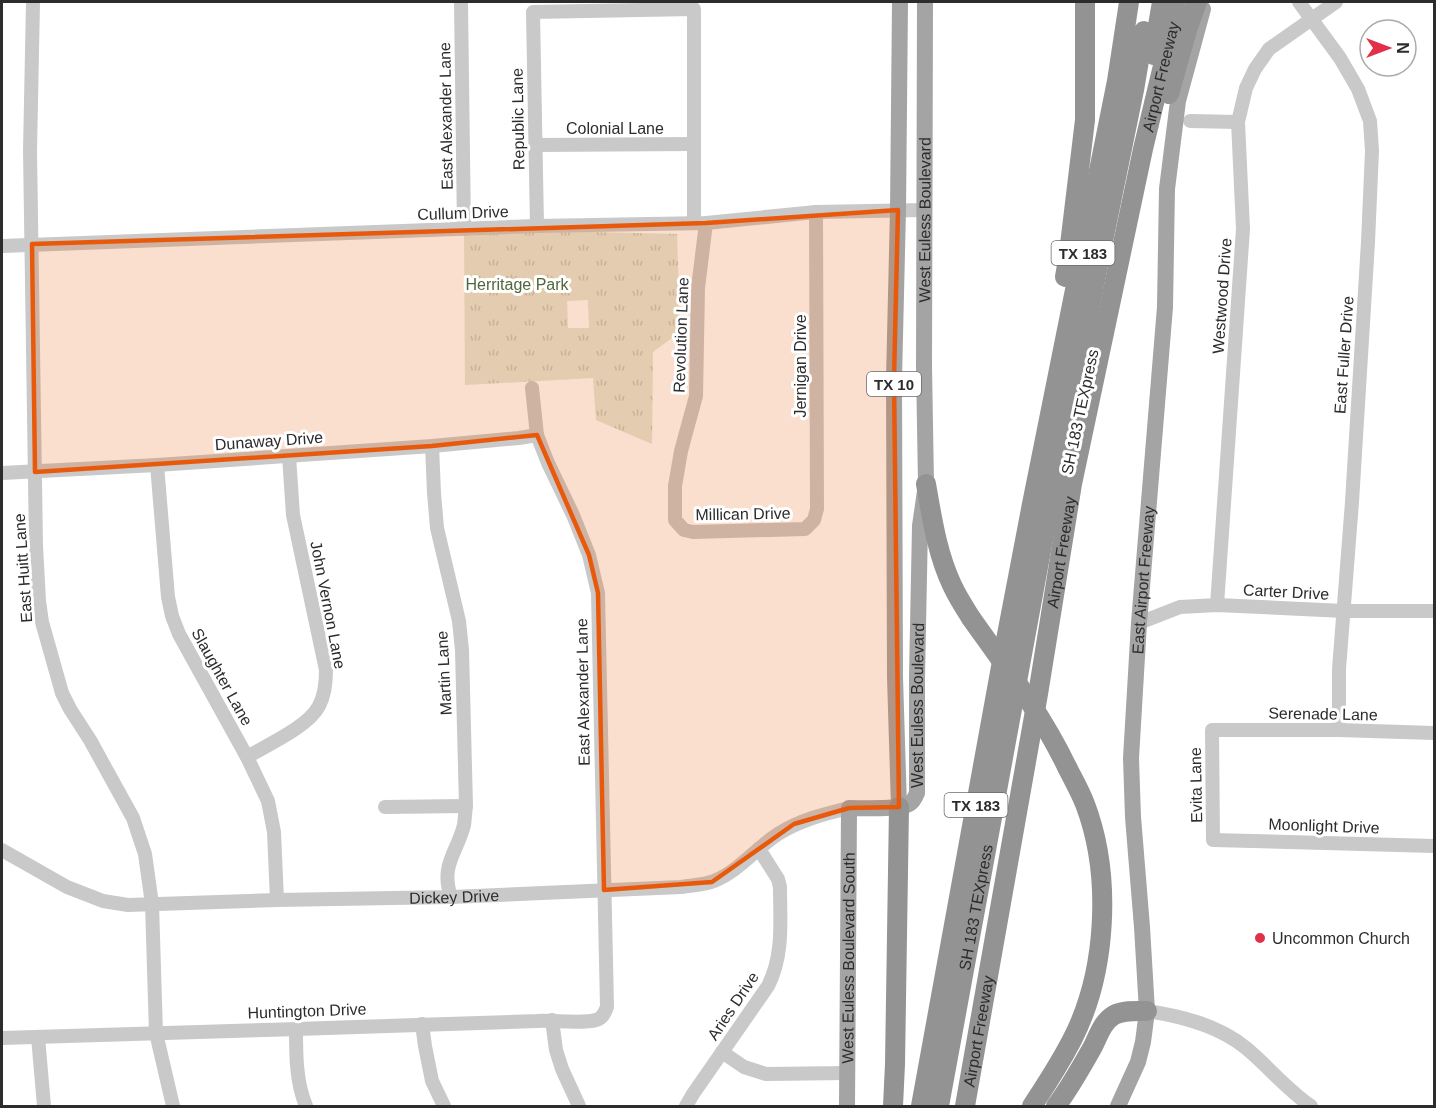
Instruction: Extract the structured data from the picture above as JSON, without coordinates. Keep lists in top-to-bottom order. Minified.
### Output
{"streets":{"highway":["Airport Freeway","TX 183","SH 183 TEXpress"],"main road":["West Euless Boulevard","TX 10","East Airport Freeway","Dickey Drive","West Euless Boulevard South"],"street":["East Alexander Lane","Republic Lane","Colonial Lane","Cullum Drive","Westwood Drive","Revolution Lane","East Fuller Drive","Jernigan Drive","Dunaway Drive","Millican Drive","East Huitt Lane","Carter Drive","John Vernon Lane","Martin Lane","Slaughter Lane","Serenade Lane","Evita Lane","Moonlight Drive","Aries Drive","Huntington Drive"]},"crossings":[["East Alexander Lane","Cullum Drive"],["East Alexander Lane","Dunaway Drive"],["East Alexander Lane","Dickey Drive"],["East Alexander Lane","Huntington Drive"],["Republic Lane","Colonial Lane"],["Republic Lane","Cullum Drive"],["Republic Lane","Revolution Lane"],["Colonial Lane","Revolution Lane"],["Cullum Drive","West Euless Boulevard"],["Cullum Drive","Revolution Lane"],["Cullum Drive","Jernigan Drive"],["Cullum Drive","East Huitt Lane"],["West Euless Boulevard","Dickey Drive"],["Westwood Drive","East Fuller Drive"],["Westwood Drive","Carter Drive"],["Revolution Lane","Millican Drive"],["East Fuller Drive","Carter Drive"],["East Fuller Drive","Serenade Lane"],["Jernigan Drive","Millican Drive"],["Dunaway Drive","East Huitt Lane"],["Dunaway Drive","John Vernon Lane"],["Dunaway Drive","Martin Lane"],["Dunaway Drive","Slaughter Lane"],["East Huitt Lane","Dickey Drive"],["East Huitt Lane","Huntington Drive"],["East Airport Freeway","Carter Drive"],["John Vernon Lane","Slaughter Lane"],["Martin Lane","Dickey Drive"],["Slaughter Lane","Dickey Drive"],["Serenade Lane","Evita Lane"],["Evita Lane","Moonlight Drive"],["Dickey Drive","West Euless Boulevard South"],["Dickey Drive","Aries Drive"]],"parks":["Herritage Park"],"places":["Uncommon Church"],"north":"right"}
